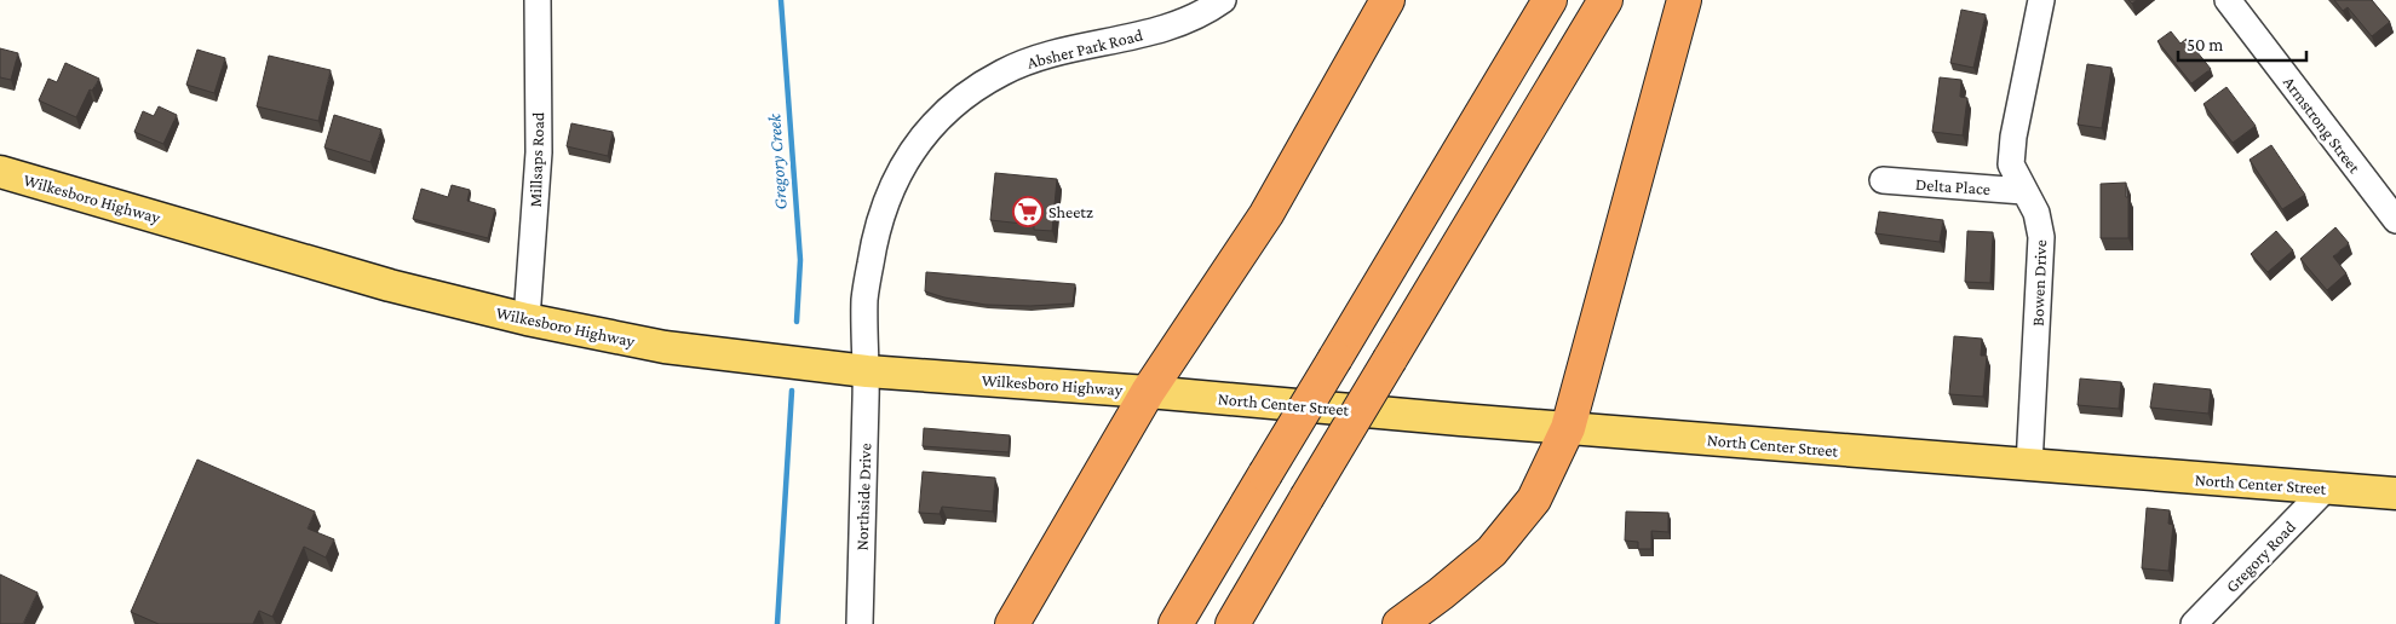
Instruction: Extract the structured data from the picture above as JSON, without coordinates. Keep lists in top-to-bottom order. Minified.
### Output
{"streets":{"main road":["Wilkesboro Highway","North Center Street"],"street":["Absher Park Road","Armstrong Street","Millsaps Road","Delta Place","Bowen Drive","Northside Drive","Gregory Road"]},"crossings":[["Absher Park Road","Wilkesboro Highway"],["Absher Park Road","Northside Drive"],["Millsaps Road","Wilkesboro Highway"],["Delta Place","Bowen Drive"],["Wilkesboro Highway","North Center Street"],["Wilkesboro Highway","Northside Drive"],["Bowen Drive","North Center Street"],["North Center Street","Gregory Road"]],"water":["Gregory Creek"],"places":{"supermarket":["Sheetz"]},"scale_bar":"50 m"}
